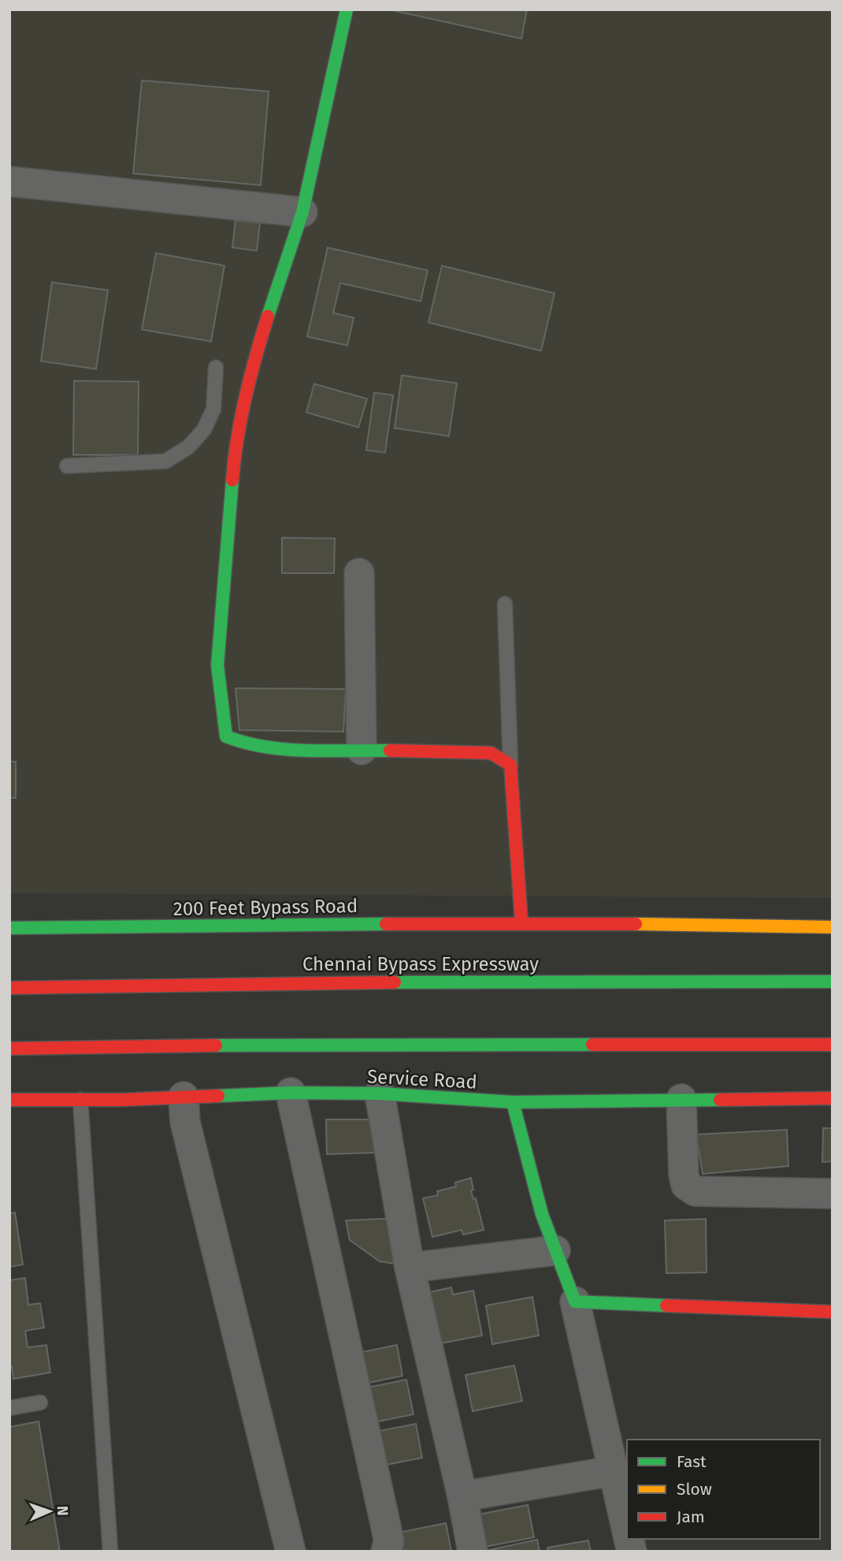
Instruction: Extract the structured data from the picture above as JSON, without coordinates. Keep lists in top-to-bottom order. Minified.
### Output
{"streets":{"main road":["200 Feet Bypass Road","Chennai Bypass Expressway","Service Road"]},"legend":["Fast","Slow","Jam"],"north":"right"}
